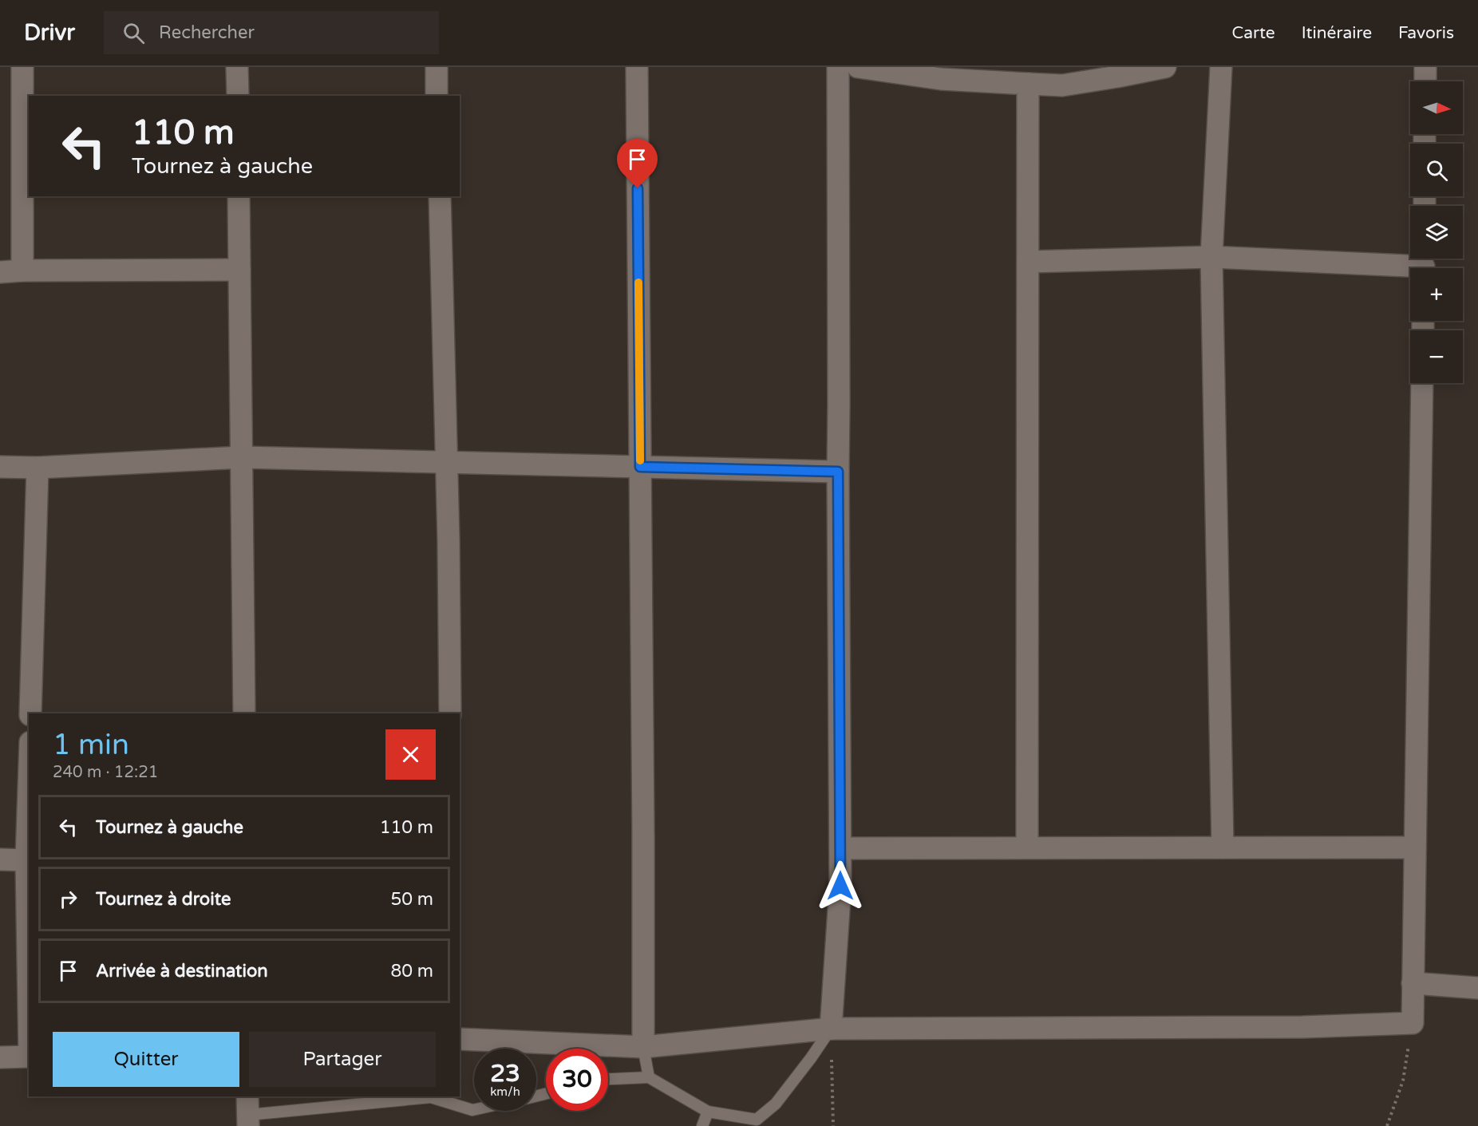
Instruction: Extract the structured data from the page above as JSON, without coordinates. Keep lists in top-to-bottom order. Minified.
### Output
{"north":"right","page":{"header":"Drivr","search":"Rechercher","nav":["Carte","Itinéraire","Favoris"],"map_buttons":["+","−"],"turn":["110 m","Tournez à gauche"],"heading":["1 min","240 m · 12:21"],"list":[{"name":"Tournez à gauche","value":"110 m"},{"name":"Tournez à droite","value":"50 m"},{"name":"Arrivée à destination","value":"80 m"}],"buttons":["Quitter","Partager"],"speed":"23 km/h","limit":"30"}}
